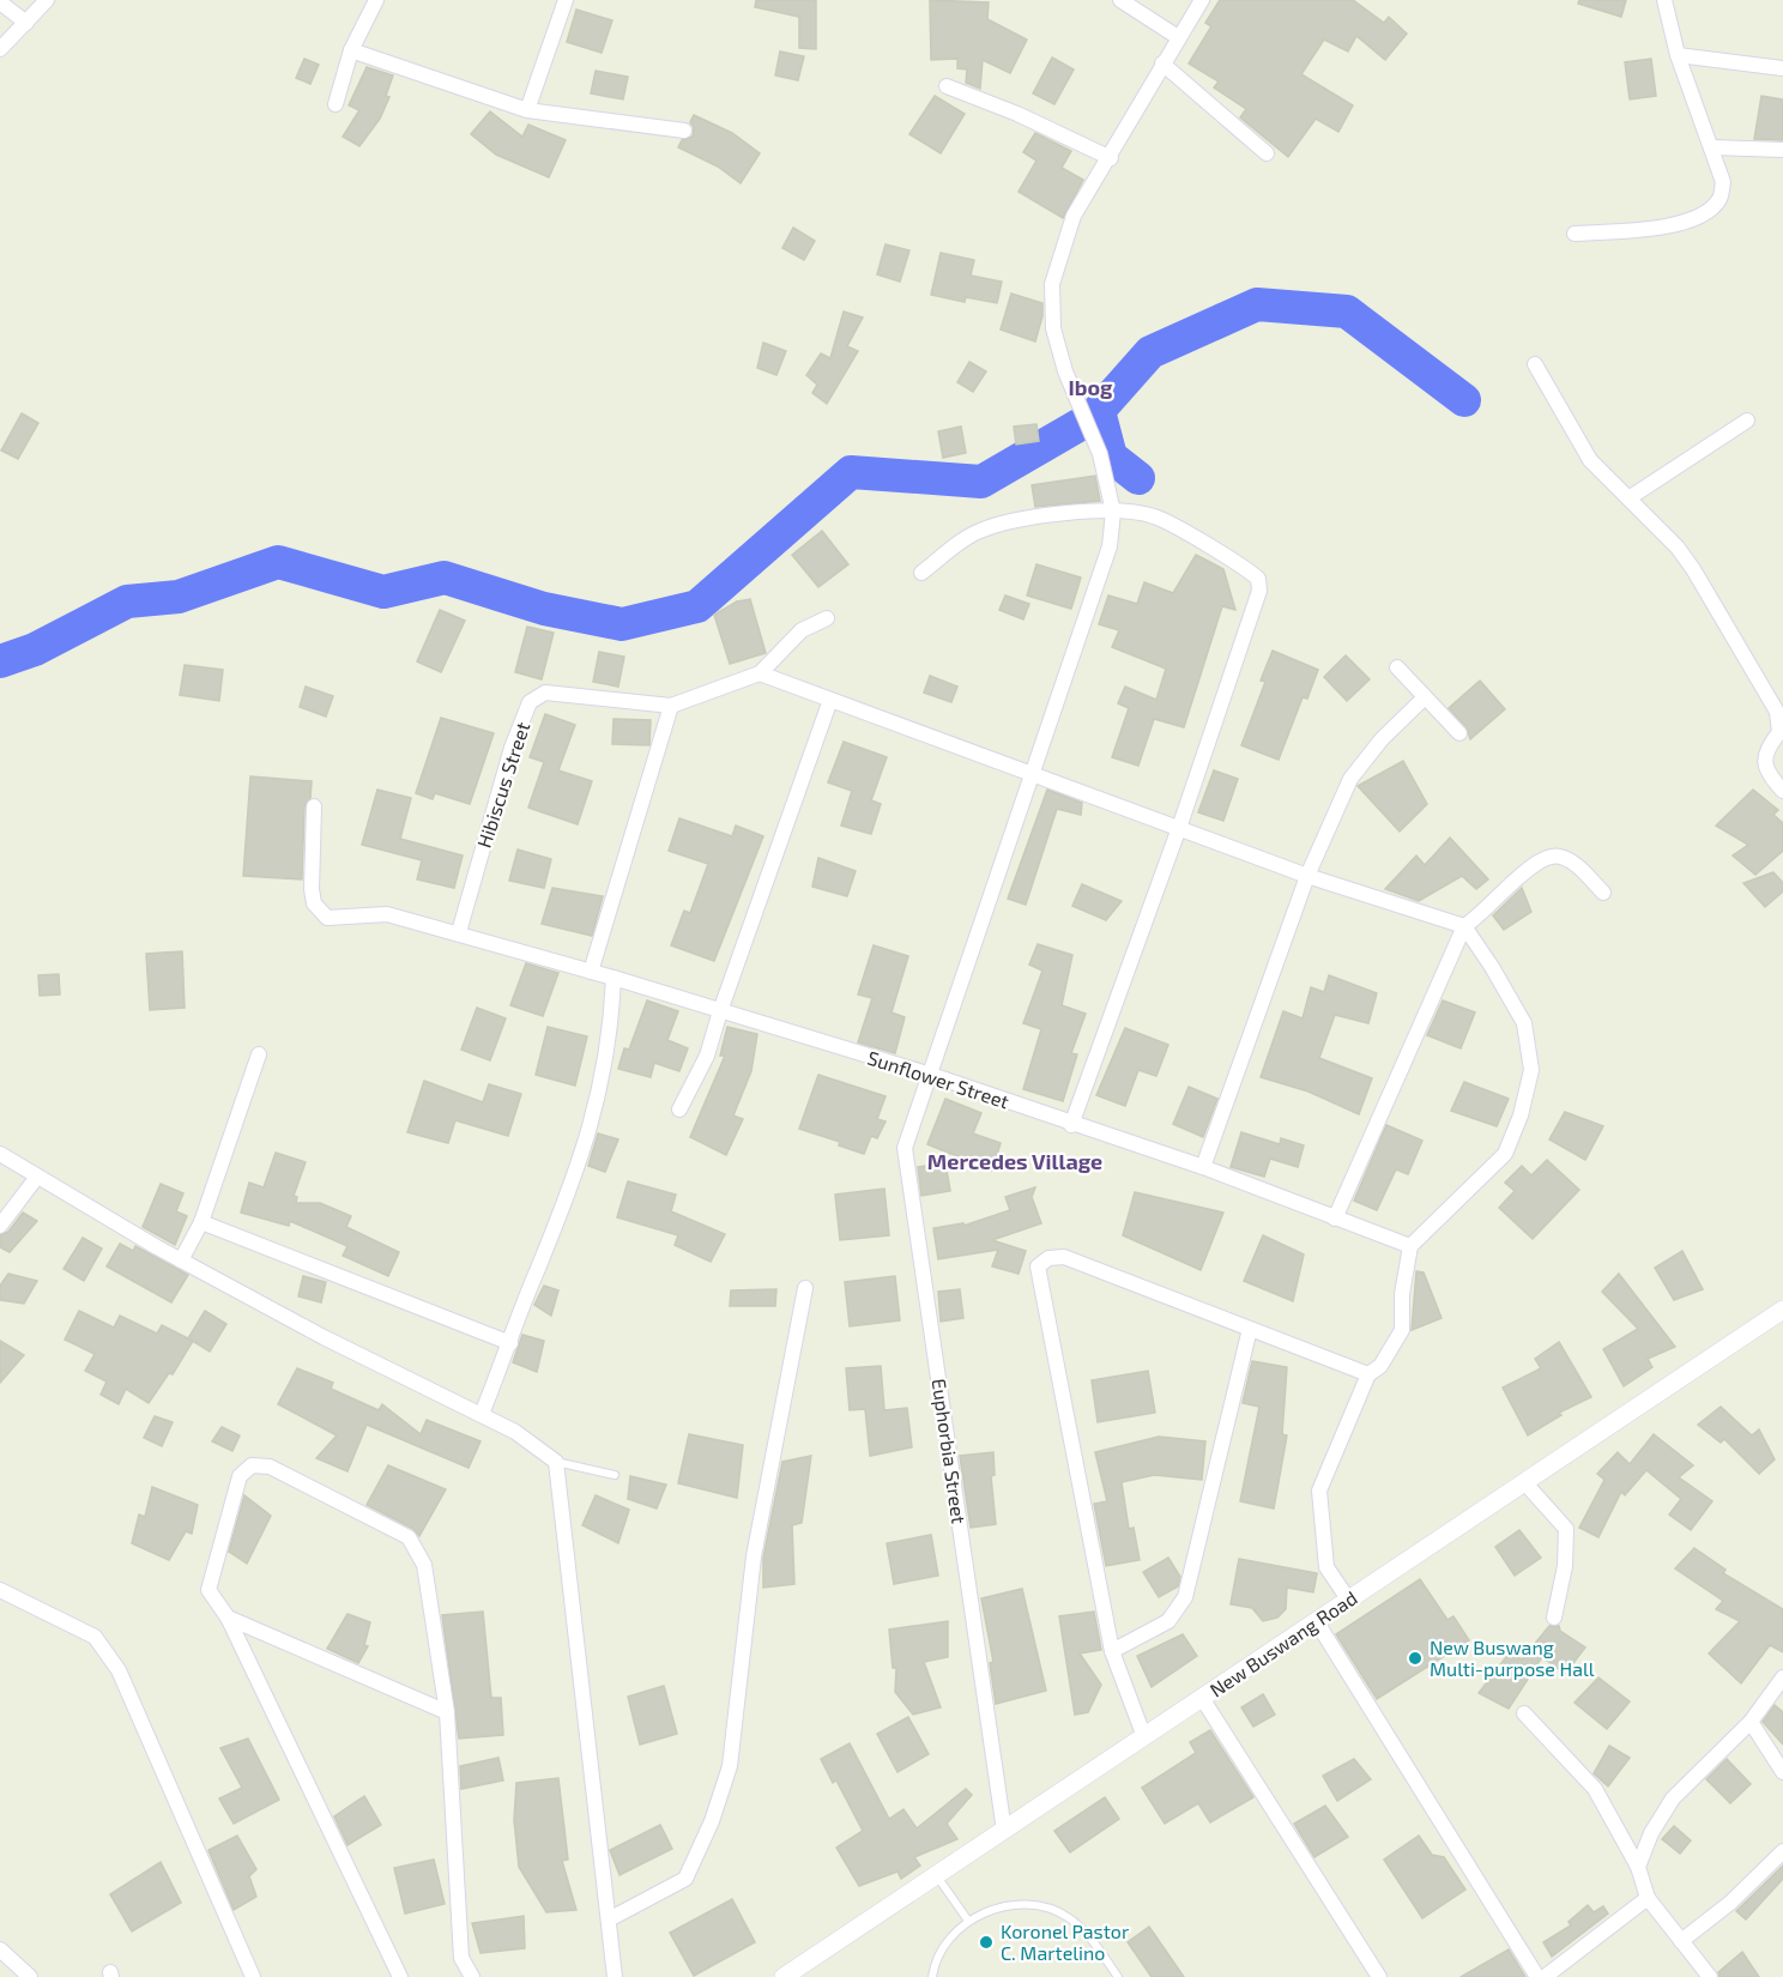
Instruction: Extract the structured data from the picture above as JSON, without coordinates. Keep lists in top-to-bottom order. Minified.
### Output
{"streets":{"street":["Hibiscus Street","Sunflower Street","Euphorbia Street","New Buswang Road"]},"crossings":[["Hibiscus Street","Sunflower Street"],["Sunflower Street","Euphorbia Street"],["Euphorbia Street","New Buswang Road"]],"districts":["Ibog","Mercedes Village"],"places":["New Buswang Multi-purpose Hall","Koronel Pastor C. Martelino"]}
